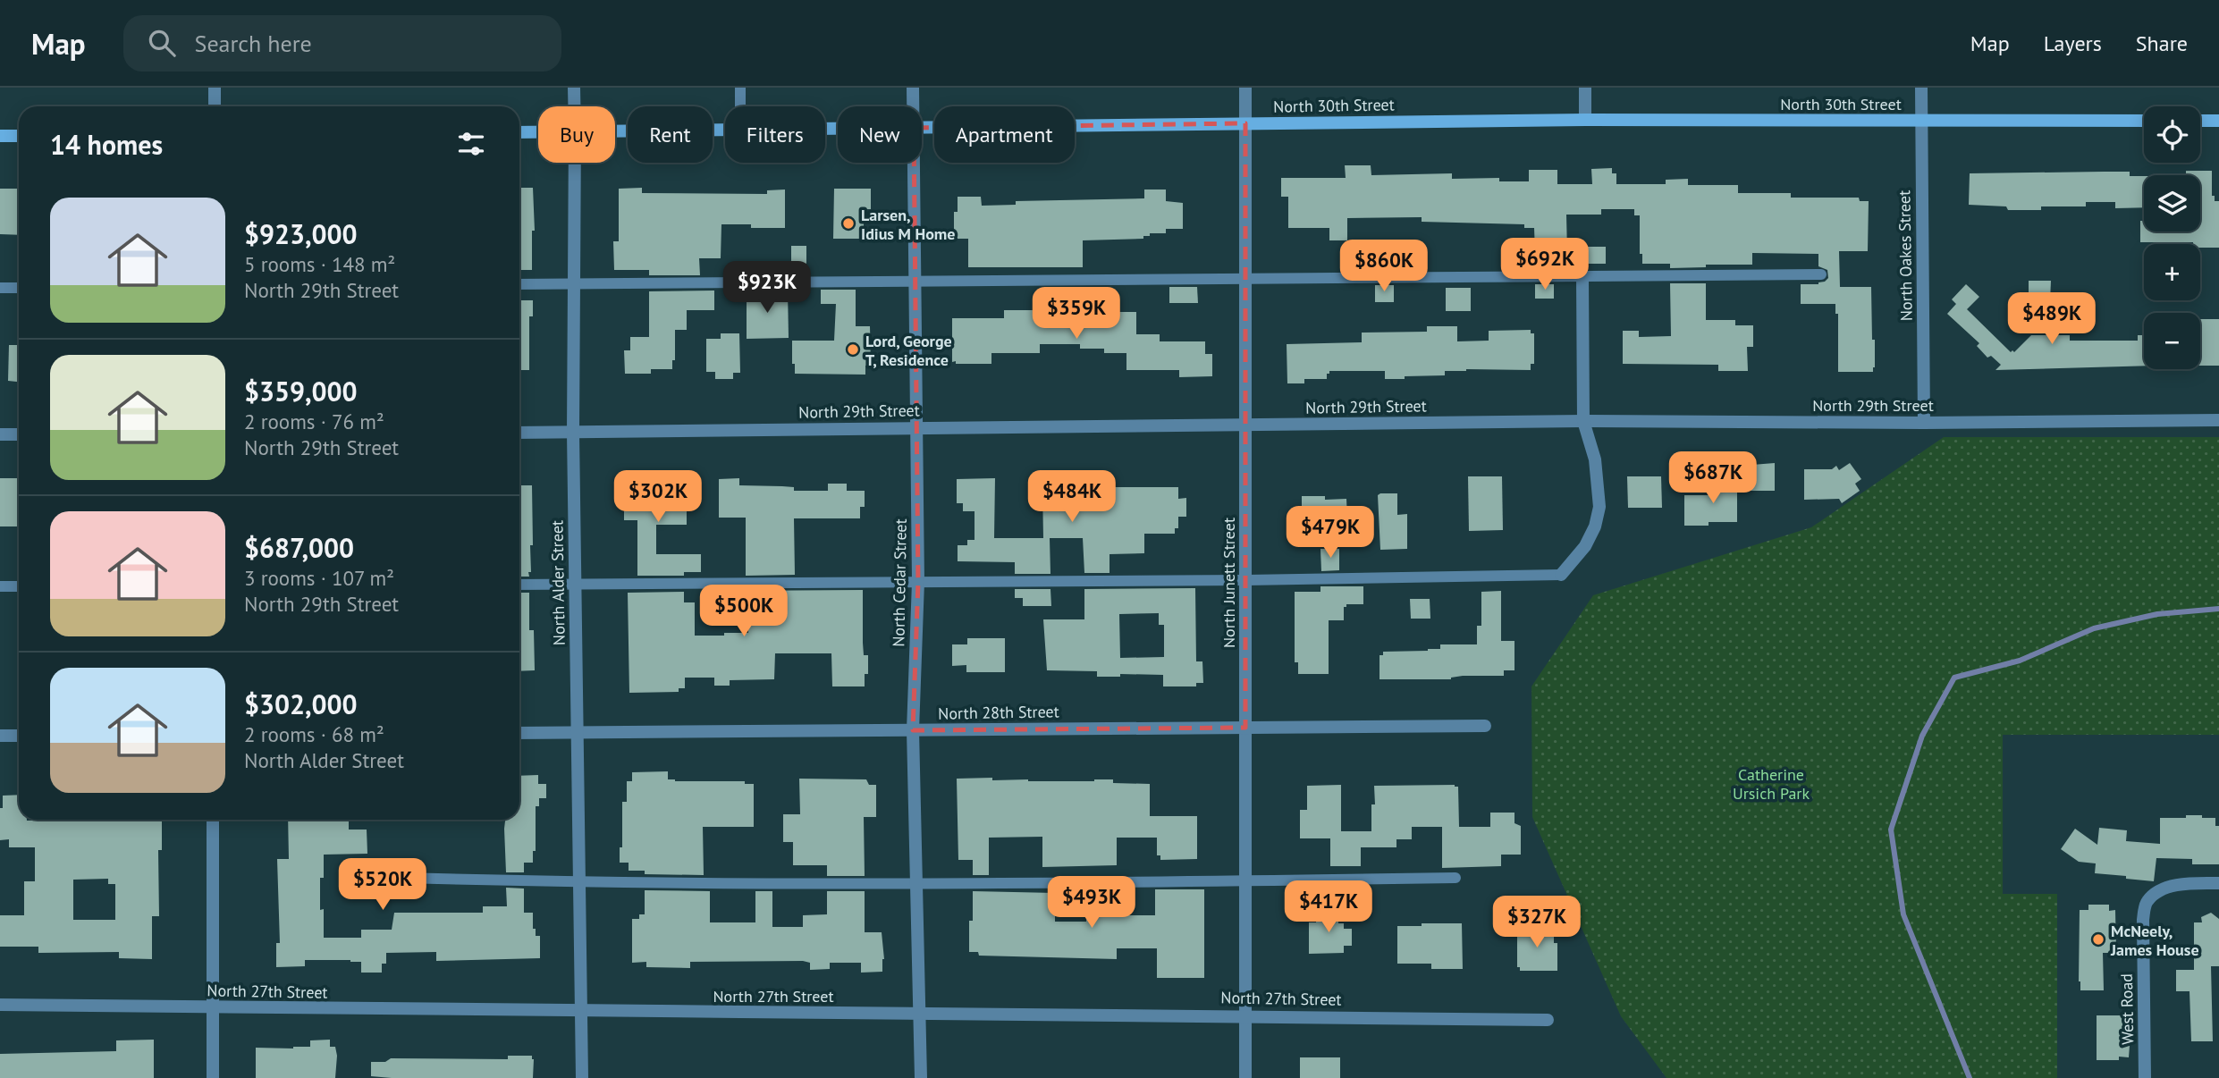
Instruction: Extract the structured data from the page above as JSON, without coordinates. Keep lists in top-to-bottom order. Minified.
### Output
{"streets":{"main road":["North 30th Street"],"street":["North Oakes Street","North 29th Street","North Alder Street","North Cedar Street","North Junett Street","North 28th Street","North 27th Street","West Road"]},"crossings":[["North 30th Street","North Oakes Street"],["North 30th Street","North Junett Street"],["North Oakes Street","North 29th Street"],["North 29th Street","North Alder Street"],["North 29th Street","North Cedar Street"],["North 29th Street","North Junett Street"],["North Alder Street","North 28th Street"],["North Alder Street","North 27th Street"],["North Cedar Street","North 28th Street"],["North Cedar Street","North 27th Street"],["North Junett Street","North 28th Street"],["North Junett Street","North 27th Street"]],"parks":["Catherine Ursich Park"],"places":["Larsen, Idius M Home","Lord, George T, Residence","McNeely, James House"],"page":{"header":"Map","search":"Search here","nav":["Map","Layers","Share"],"map_buttons":["+","−"],"chip":["Buy","Rent","Filters","New","Apartment"],"heading":"14 homes","list":[{"name":"$923,000","note":"5 rooms · 148 m² · North 29th Street"},{"name":"$359,000","note":"2 rooms · 76 m² · North 29th Street"},{"name":"$687,000","note":"3 rooms · 107 m² · North 29th Street"},{"name":"$302,000","note":"2 rooms · 68 m² · North Alder Street"}],"price":["$692K","$860K","$923K","$359K","$489K","$687K","$302K","$484K","$479K","$500K","$520K","$493K","$417K","$327K"]}}
